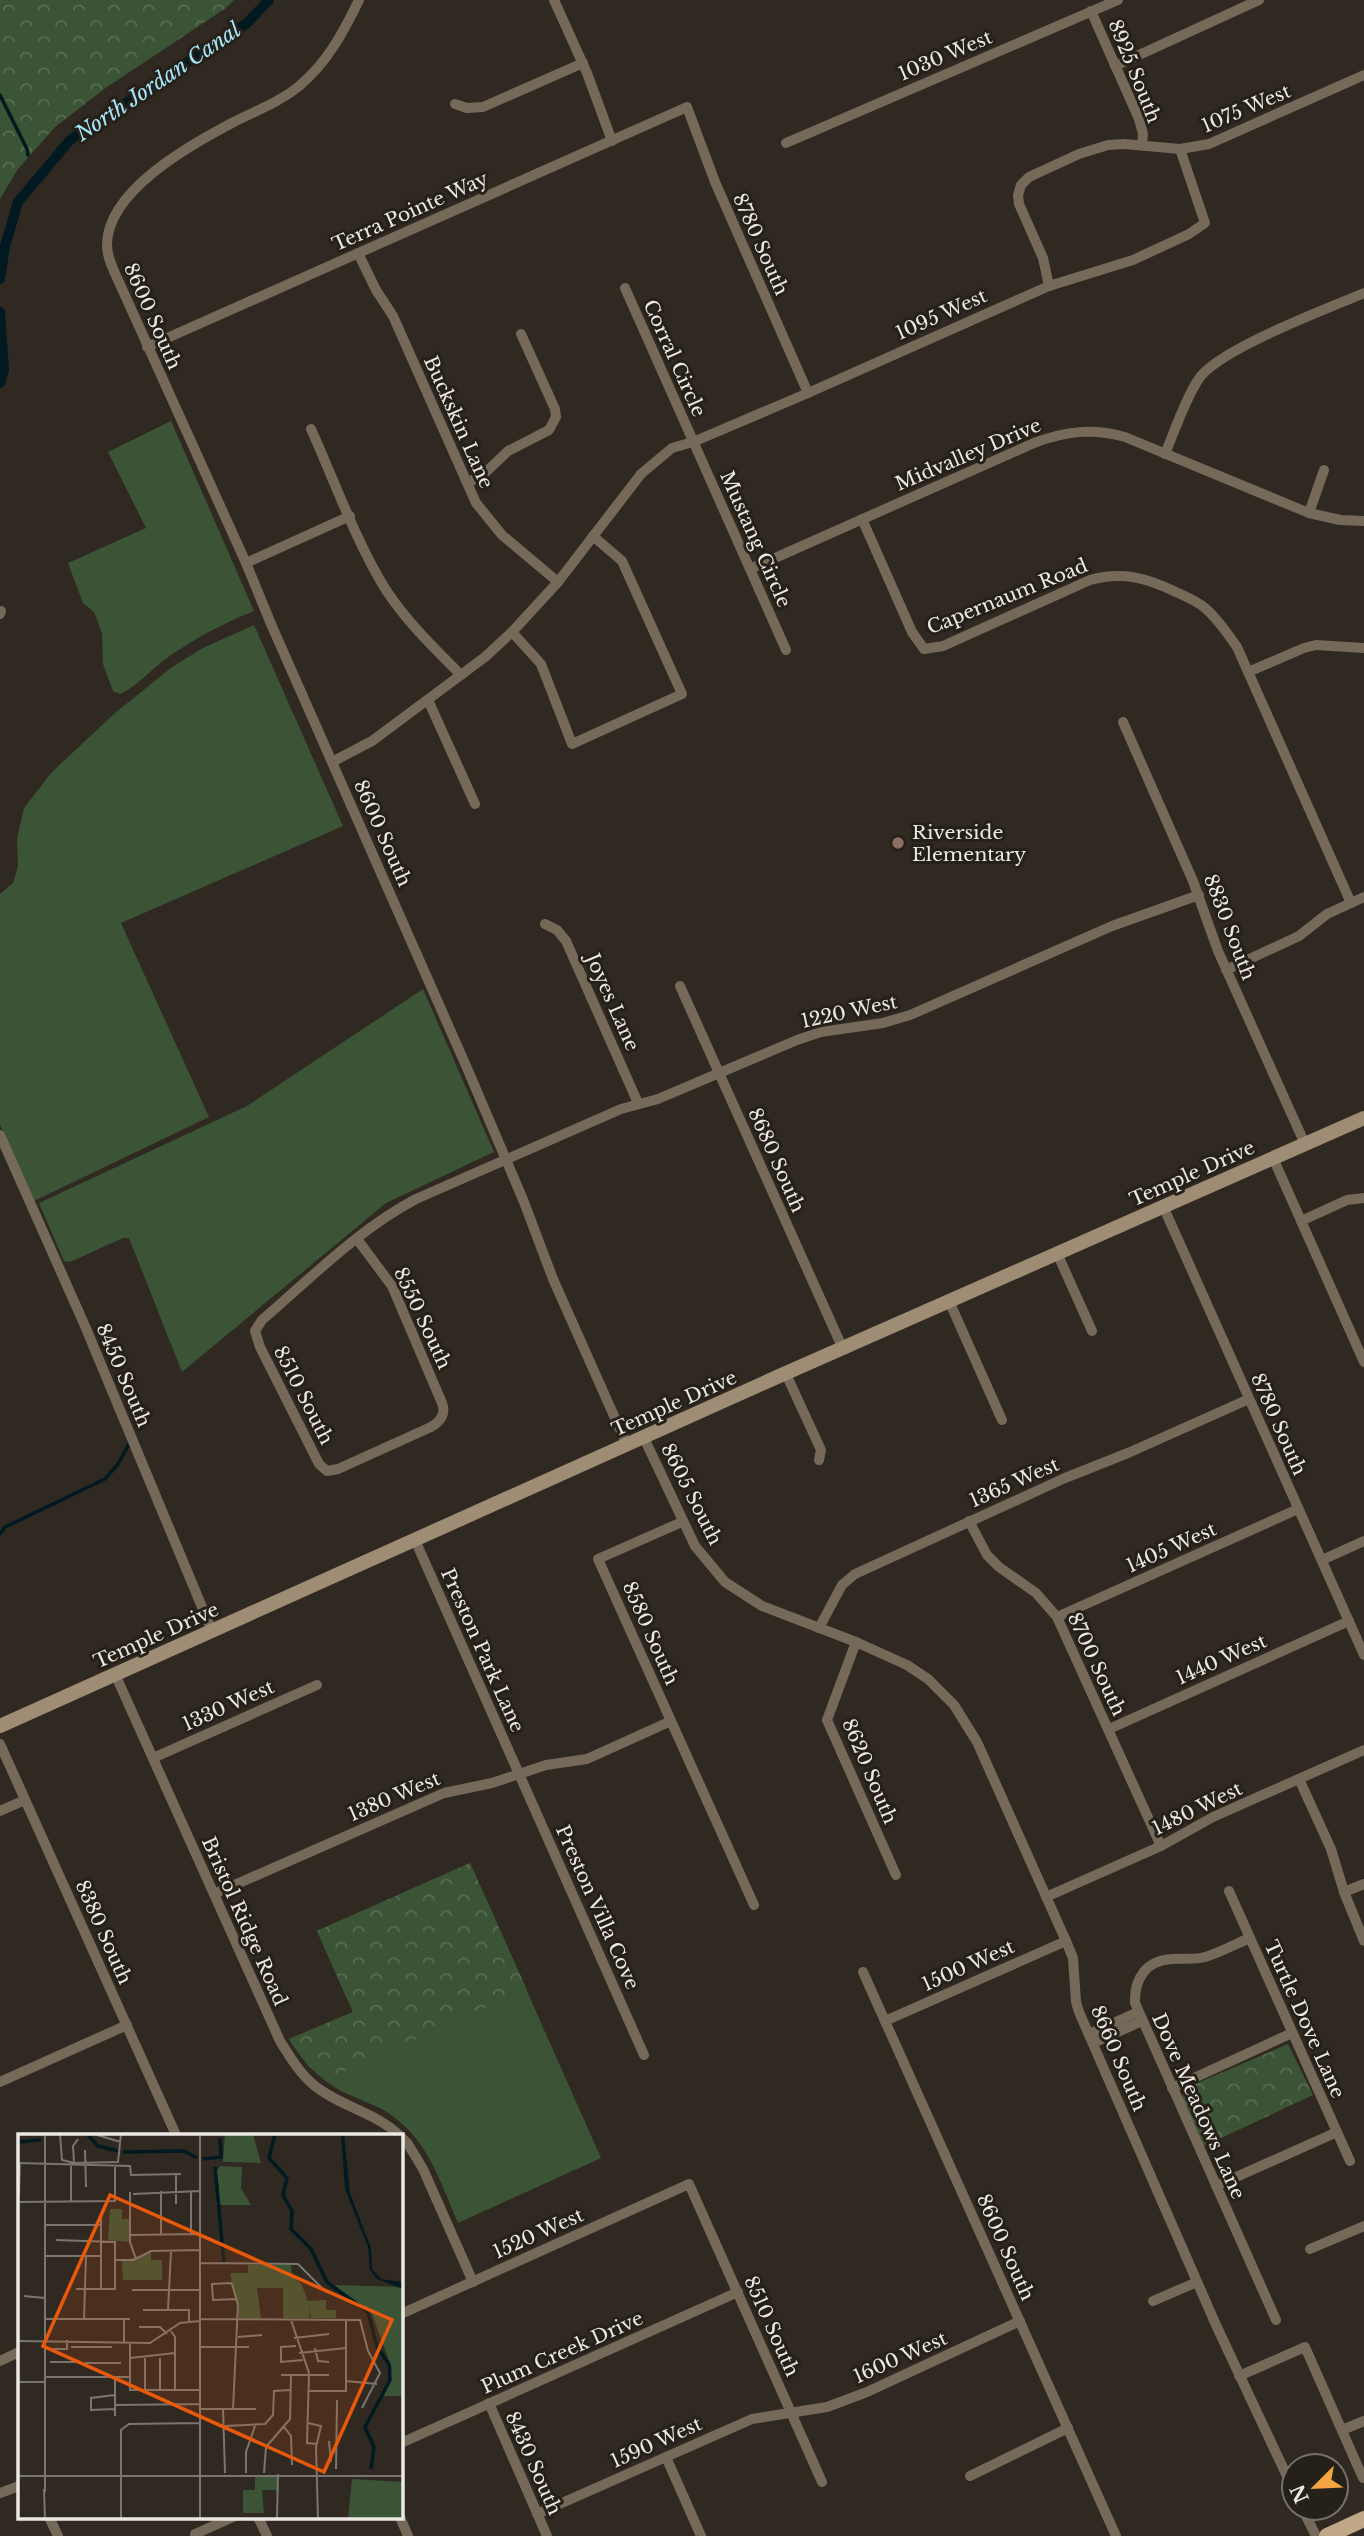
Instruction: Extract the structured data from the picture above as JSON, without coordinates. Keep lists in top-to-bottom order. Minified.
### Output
{"streets":{"street":["1030 West","8925 South","1075 West","Terra Pointe Way","8780 South","1095 West","8600 South","Corral Circle","Buckskin Lane","Midvalley Drive","Mustang Circle","Capernaum Road","8830 South","Joyes Lane","1220 West","8680 South","Temple Drive","8550 South","8450 South","8510 South","1365 West","8605 South","1405 West","8580 South","Preston Park Lane","1440 West","8700 South","1330 West","8620 South","1380 West","1480 West","Preston Villa Cove","Bristol Ridge Road","8380 South","1500 West","Turtle Dove Lane","8660 South","Dove Meadows Lane","1520 West","Plum Creek Drive","1600 West","1590 West","8430 South"]},"crossings":[["1030 West","8925 South"],["8925 South","1075 West"],["1075 West","1095 West"],["Terra Pointe Way","8780 South"],["Terra Pointe Way","8600 South"],["Terra Pointe Way","Buckskin Lane"],["8780 South","1095 West"],["8780 South","Temple Drive"],["8780 South","1365 West"],["8780 South","1405 West"],["8780 South","1440 West"],["1095 West","8600 South"],["1095 West","Corral Circle"],["1095 West","Buckskin Lane"],["1095 West","Mustang Circle"],["8600 South","1220 West"],["8600 South","Temple Drive"],["8600 South","1500 West"],["8600 South","1600 West"],["Corral Circle","Mustang Circle"],["Midvalley Drive","Mustang Circle"],["Midvalley Drive","Capernaum Road"],["8830 South","1220 West"],["8830 South","Temple Drive"],["Joyes Lane","1220 West"],["1220 West","8680 South"],["1220 West","8550 South"],["1220 West","8510 South"],["8680 South","Temple Drive"],["Temple Drive","8450 South"],["Temple Drive","8605 South"],["Temple Drive","Preston Park Lane"],["Temple Drive","Bristol Ridge Road"],["8550 South","8510 South"],["8510 South","1520 West"],["8510 South","Plum Creek Drive"],["8510 South","1600 West"],["8510 South","1590 West"],["1365 West","8605 South"],["1365 West","8700 South"],["8605 South","8580 South"],["8605 South","8620 South"],["8605 South","8660 South"],["1405 West","8700 South"],["8580 South","1380 West"],["Preston Park Lane","1380 West"],["Preston Park Lane","Preston Villa Cove"],["1440 West","8700 South"],["8700 South","1480 West"],["1330 West","Bristol Ridge Road"],["8620 South","8660 South"],["1380 West","Preston Villa Cove"],["1380 West","Bristol Ridge Road"],["1480 West","8660 South"],["Bristol Ridge Road","1520 West"],["1500 West","8660 South"],["Turtle Dove Lane","Dove Meadows Lane"],["Plum Creek Drive","8430 South"],["1600 West","1590 West"],["1590 West","8430 South"]],"water":["North Jordan Canal"],"places":["Riverside Elementary"],"north":"bottom left"}
